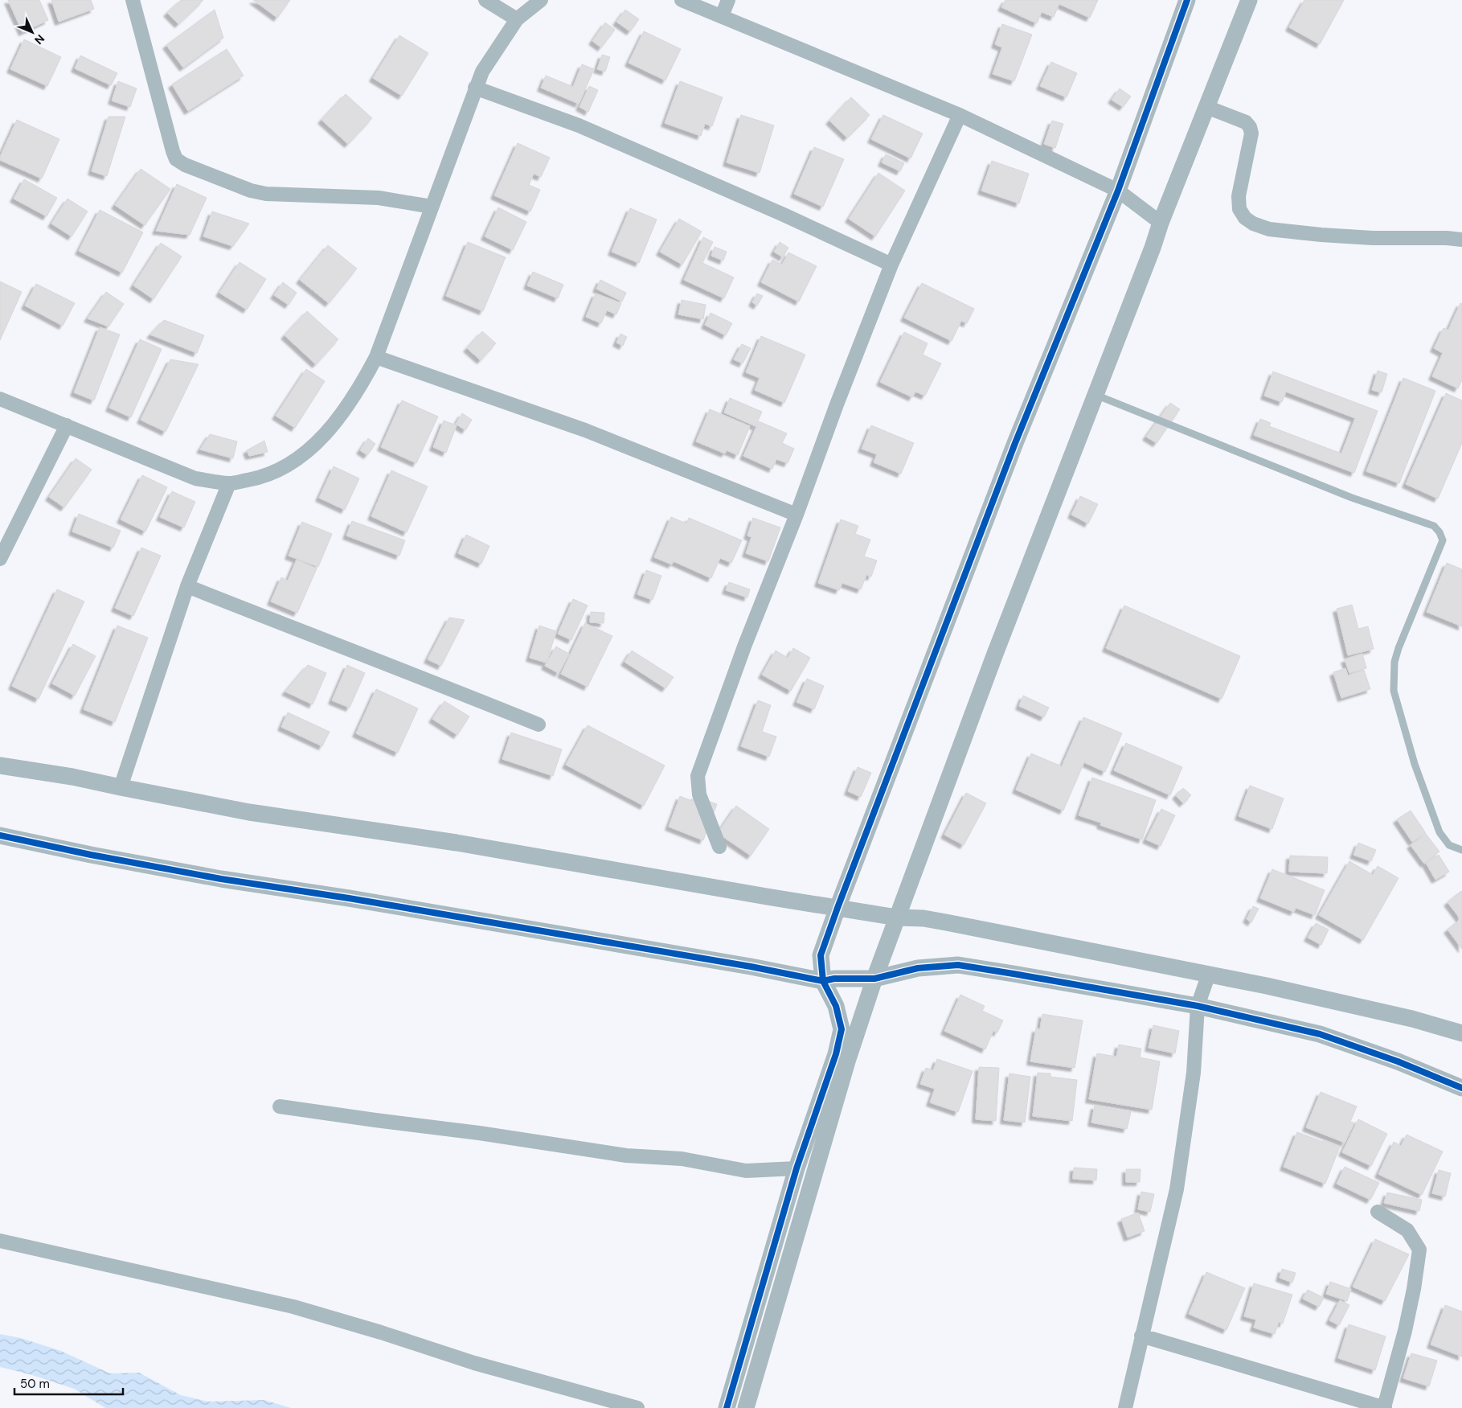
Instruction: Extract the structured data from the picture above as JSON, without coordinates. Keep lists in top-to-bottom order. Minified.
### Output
{"scale_bar":"50 m","north":"bottom right"}
